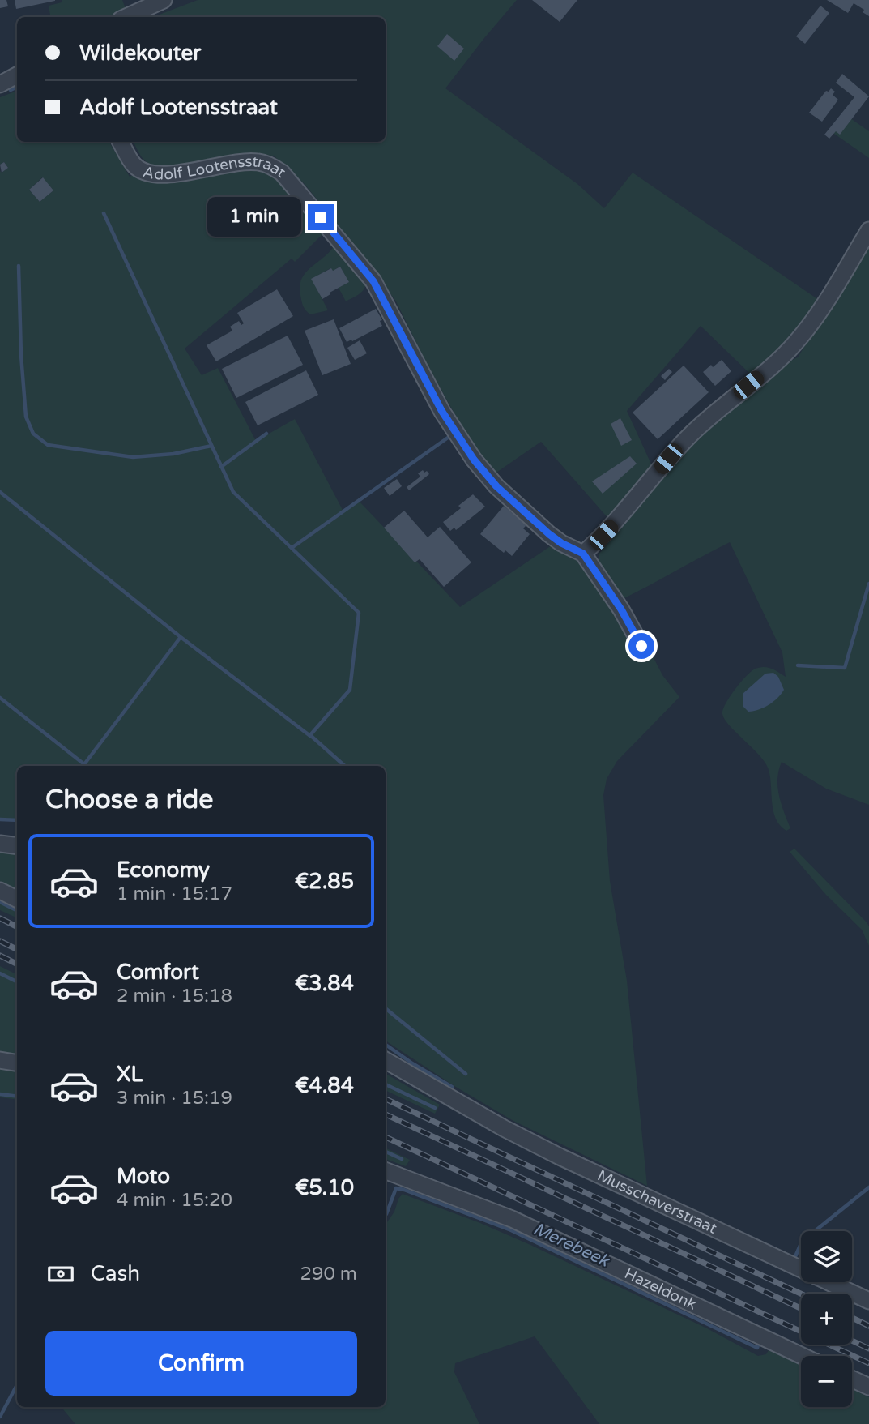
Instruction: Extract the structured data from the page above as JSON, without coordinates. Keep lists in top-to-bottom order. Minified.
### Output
{"streets":{"street":["Adolf Lootensstraat","Musschaverstraat","Hazeldonk"]},"water":["Merebeek"],"page":{"banner":["Wildekouter","Adolf Lootensstraat"],"bubble":"1 min","heading":"Choose a ride","list":[{"name":"Economy","note":"1 min · 15:17","value":"€2.85"},{"name":"Comfort","note":"2 min · 15:18","value":"€3.84"},{"name":"XL","note":"3 min · 15:19","value":"€4.84"},{"name":"Moto","note":"4 min · 15:20","value":"€5.10"}],"map_buttons":["+","−"],"pay":["Cash","290 m"],"buttons":"Confirm"}}
